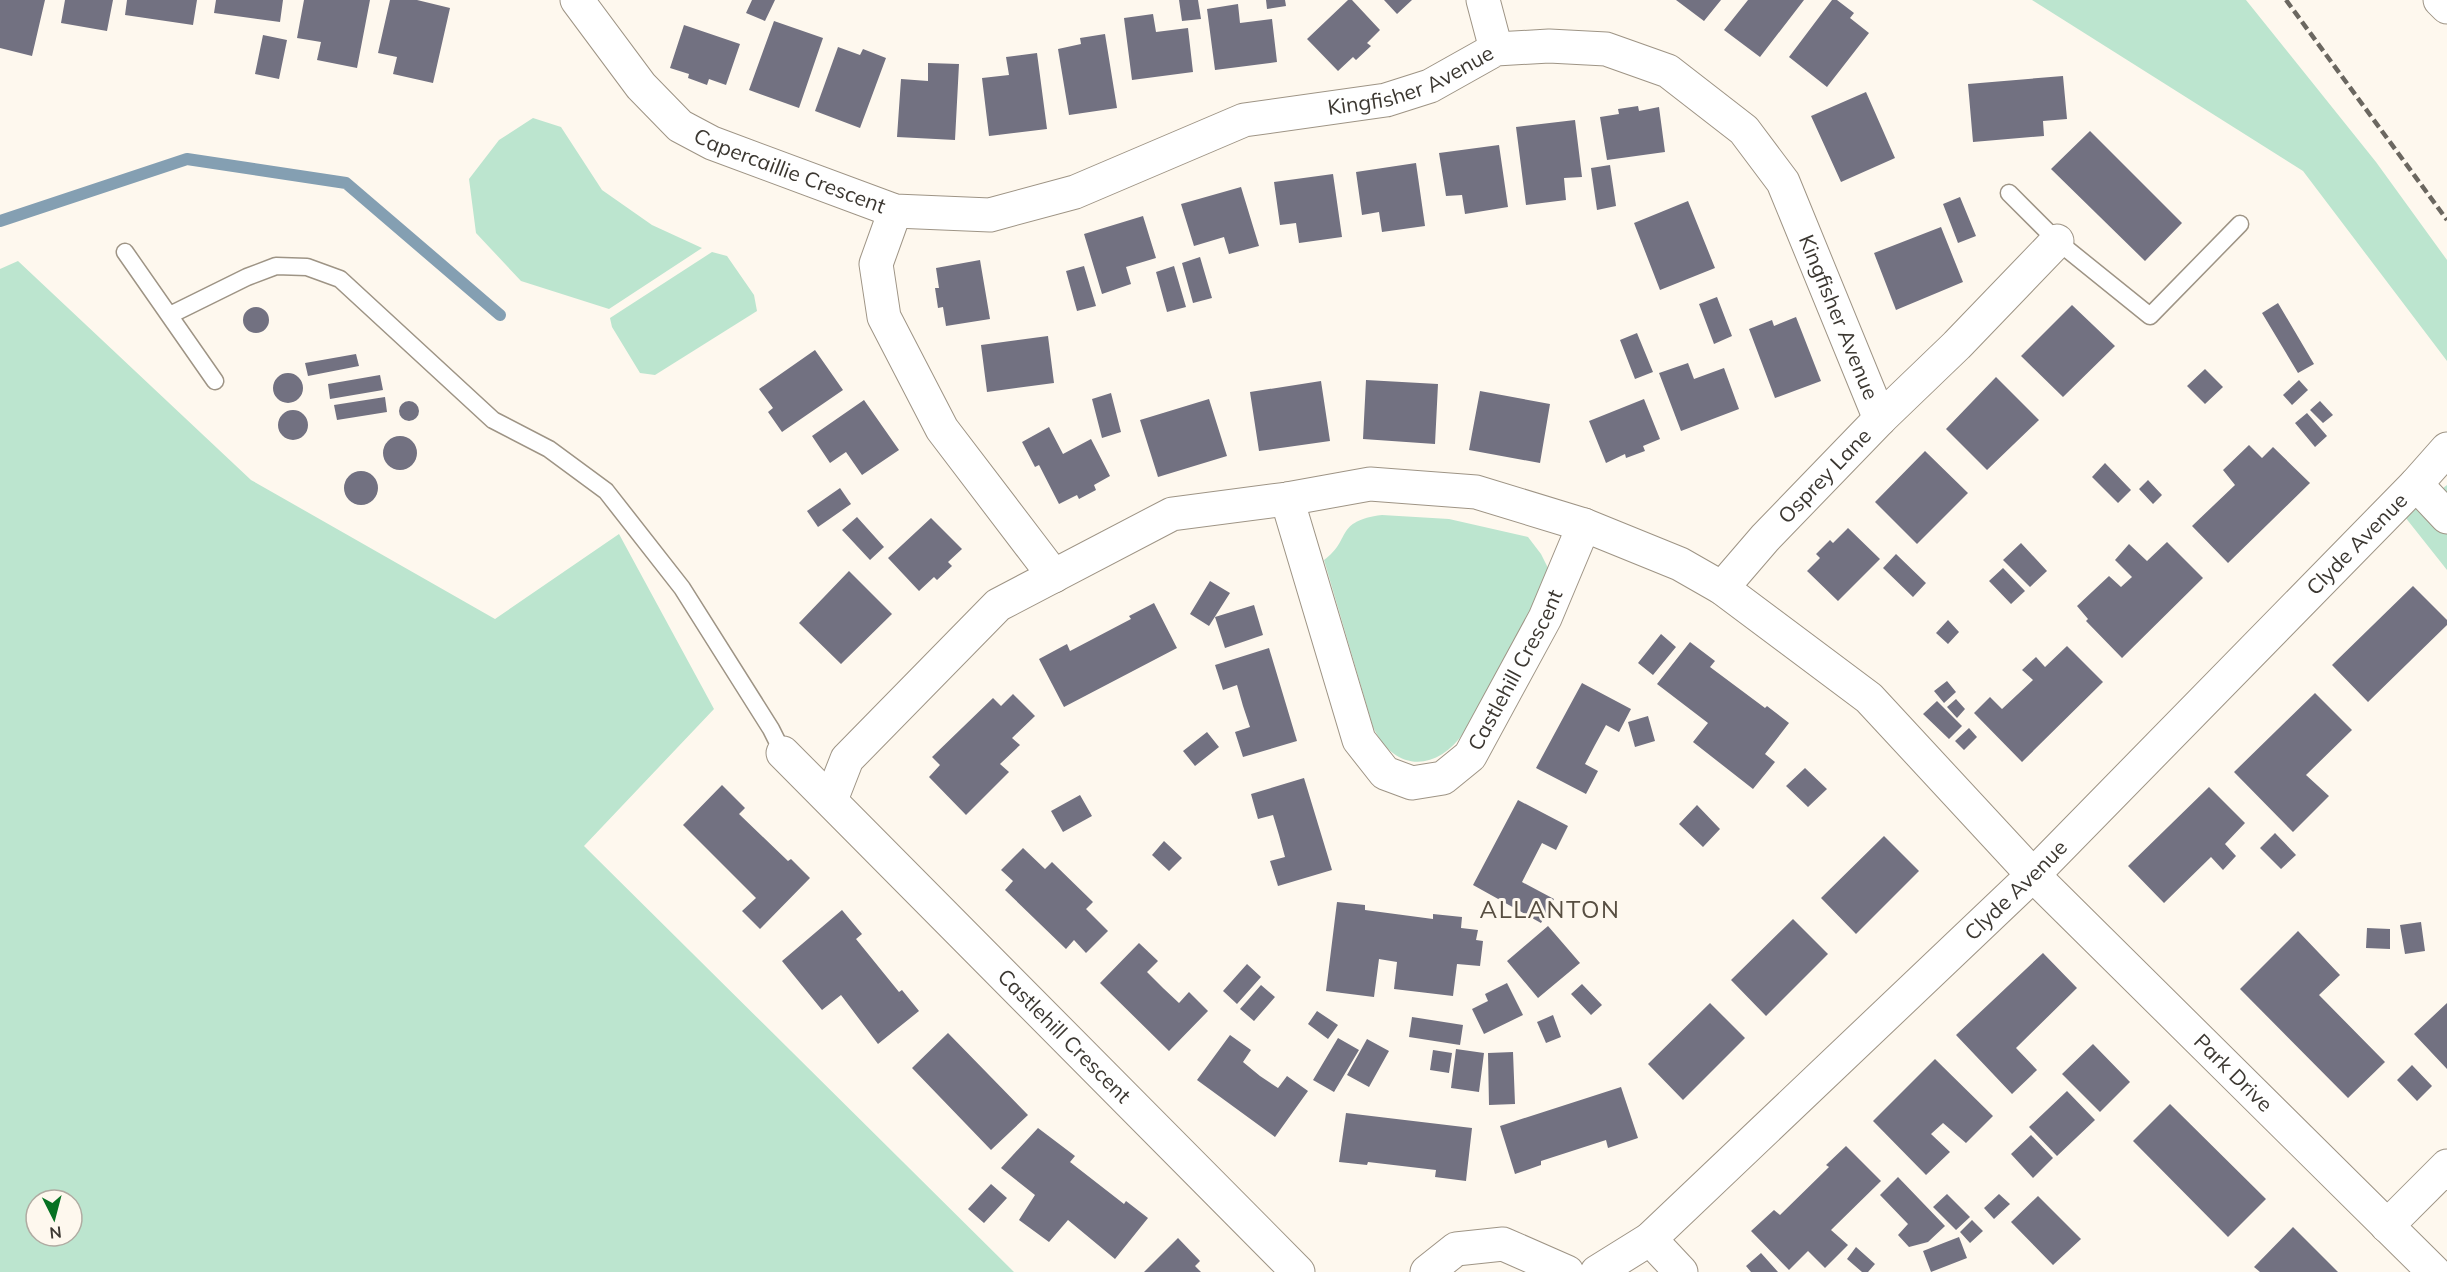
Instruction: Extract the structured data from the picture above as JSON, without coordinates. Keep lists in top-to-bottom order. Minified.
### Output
{"streets":{"street":["Kingfisher Avenue","Capercaillie Crescent","Osprey Lane","Clyde Avenue","Castlehill Crescent","Park Drive"]},"crossings":[["Kingfisher Avenue","Capercaillie Crescent"],["Kingfisher Avenue","Osprey Lane"],["Clyde Avenue","Park Drive"]],"districts":["ALLANTON"],"north":"bottom"}
